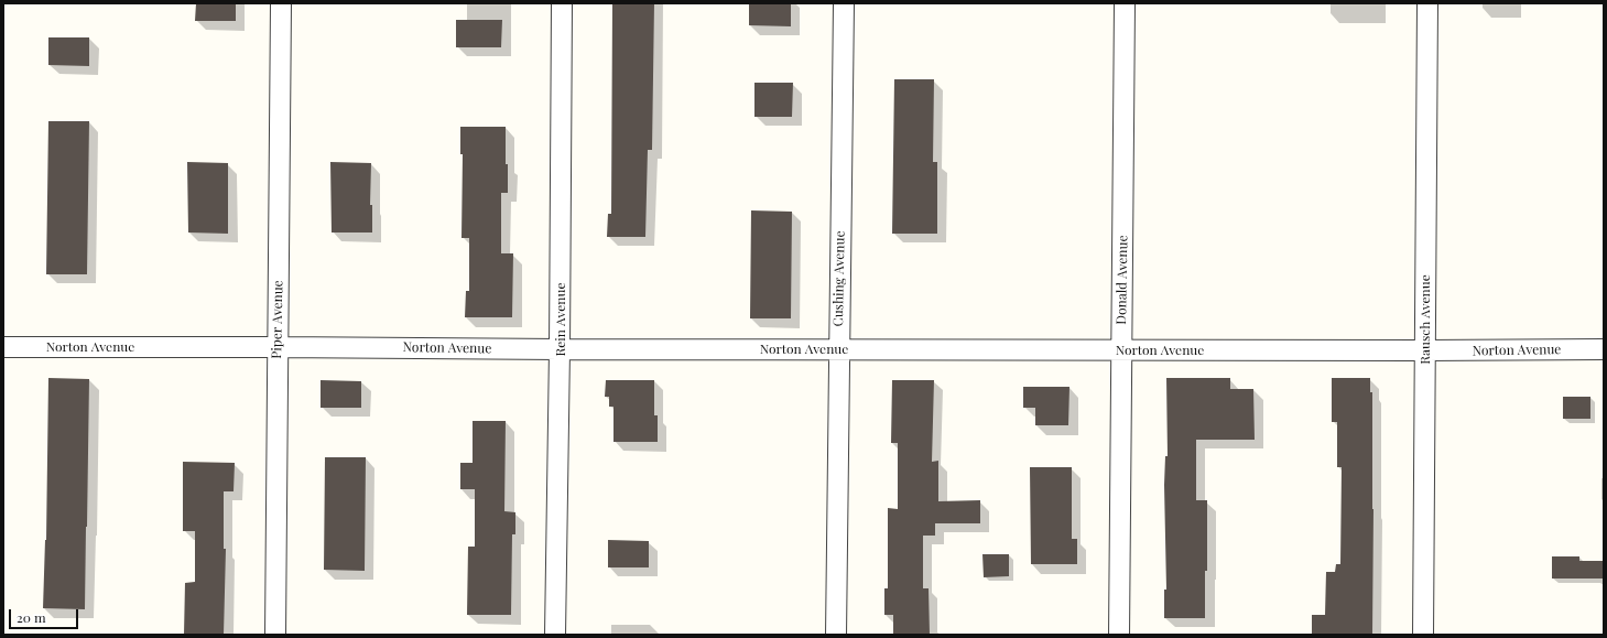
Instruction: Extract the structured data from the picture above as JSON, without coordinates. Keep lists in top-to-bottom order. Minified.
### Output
{"streets":{"street":["Cushing Avenue","Donald Avenue","Piper Avenue","Rein Avenue","Rausch Avenue","Norton Avenue"]},"crossings":[["Cushing Avenue","Norton Avenue"],["Donald Avenue","Norton Avenue"],["Piper Avenue","Norton Avenue"],["Rein Avenue","Norton Avenue"],["Rausch Avenue","Norton Avenue"]],"scale_bar":"20 m"}
